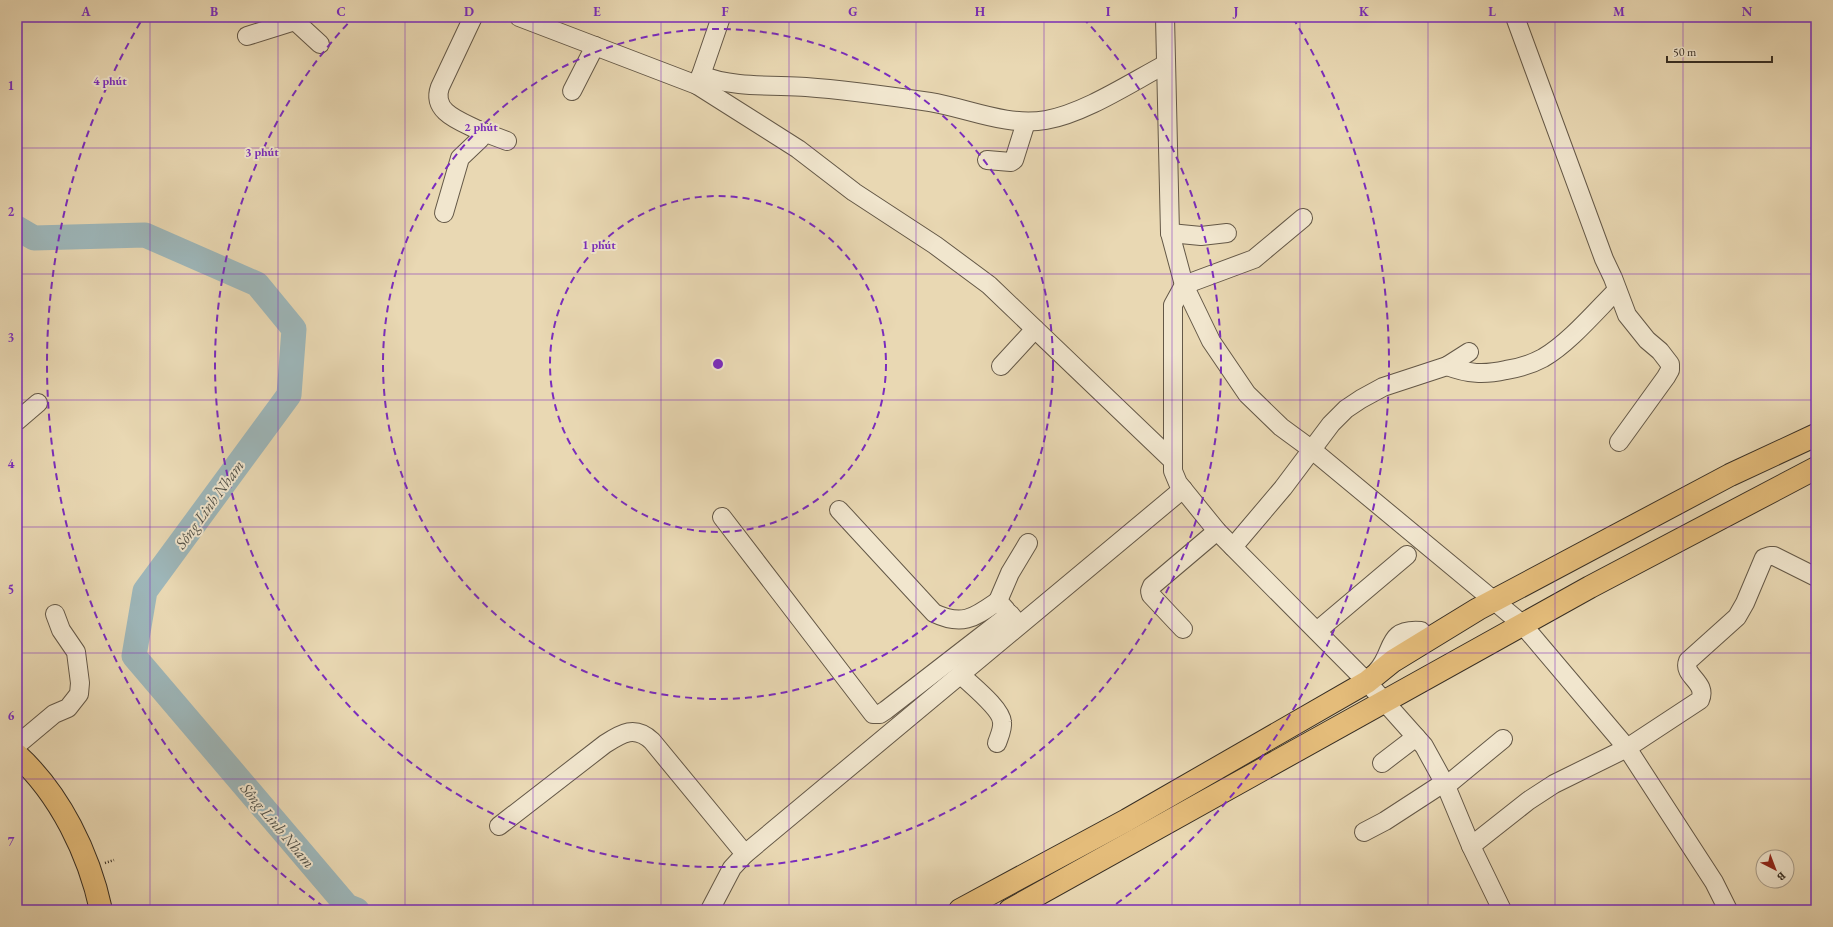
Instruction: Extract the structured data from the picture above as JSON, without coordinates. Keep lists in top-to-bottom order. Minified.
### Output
{"water":["Sông Linh Nham"],"scale_bar":"50 m","north":"bottom right","grid":{"columns":["A","B","C","D","E","F","G","H","I","J","K","L","M","N"],"rows":["1","2","3","4","5","6","7"]},"rings":["4 phút","2 phút","3 phút","1 phút"]}
